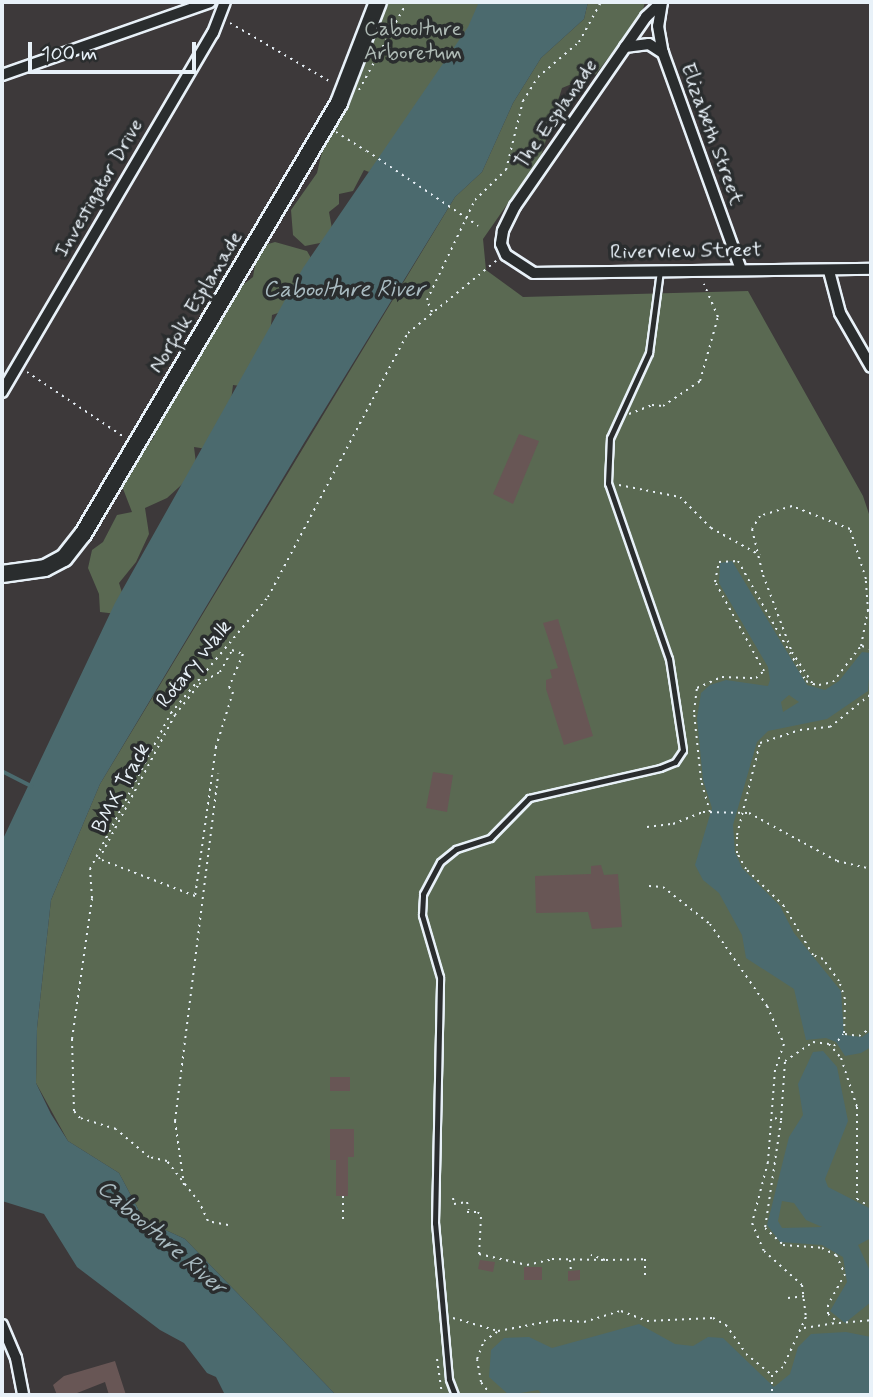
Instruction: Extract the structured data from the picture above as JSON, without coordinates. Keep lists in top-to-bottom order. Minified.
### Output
{"streets":{"street":["The Esplanade","Elizabeth Street","Investigator Drive","Riverview Street","Norfolk Esplanade"],"path":["Rotary Walk","BMX Track"]},"crossings":[["The Esplanade","Elizabeth Street"],["The Esplanade","Riverview Street"],["The Esplanade","Rotary Walk"],["Elizabeth Street","Riverview Street"],["Riverview Street","Rotary Walk"]],"water":["Caboolture River"],"parks":["Caboolture Arboretum"],"scale_bar":"100 m"}
